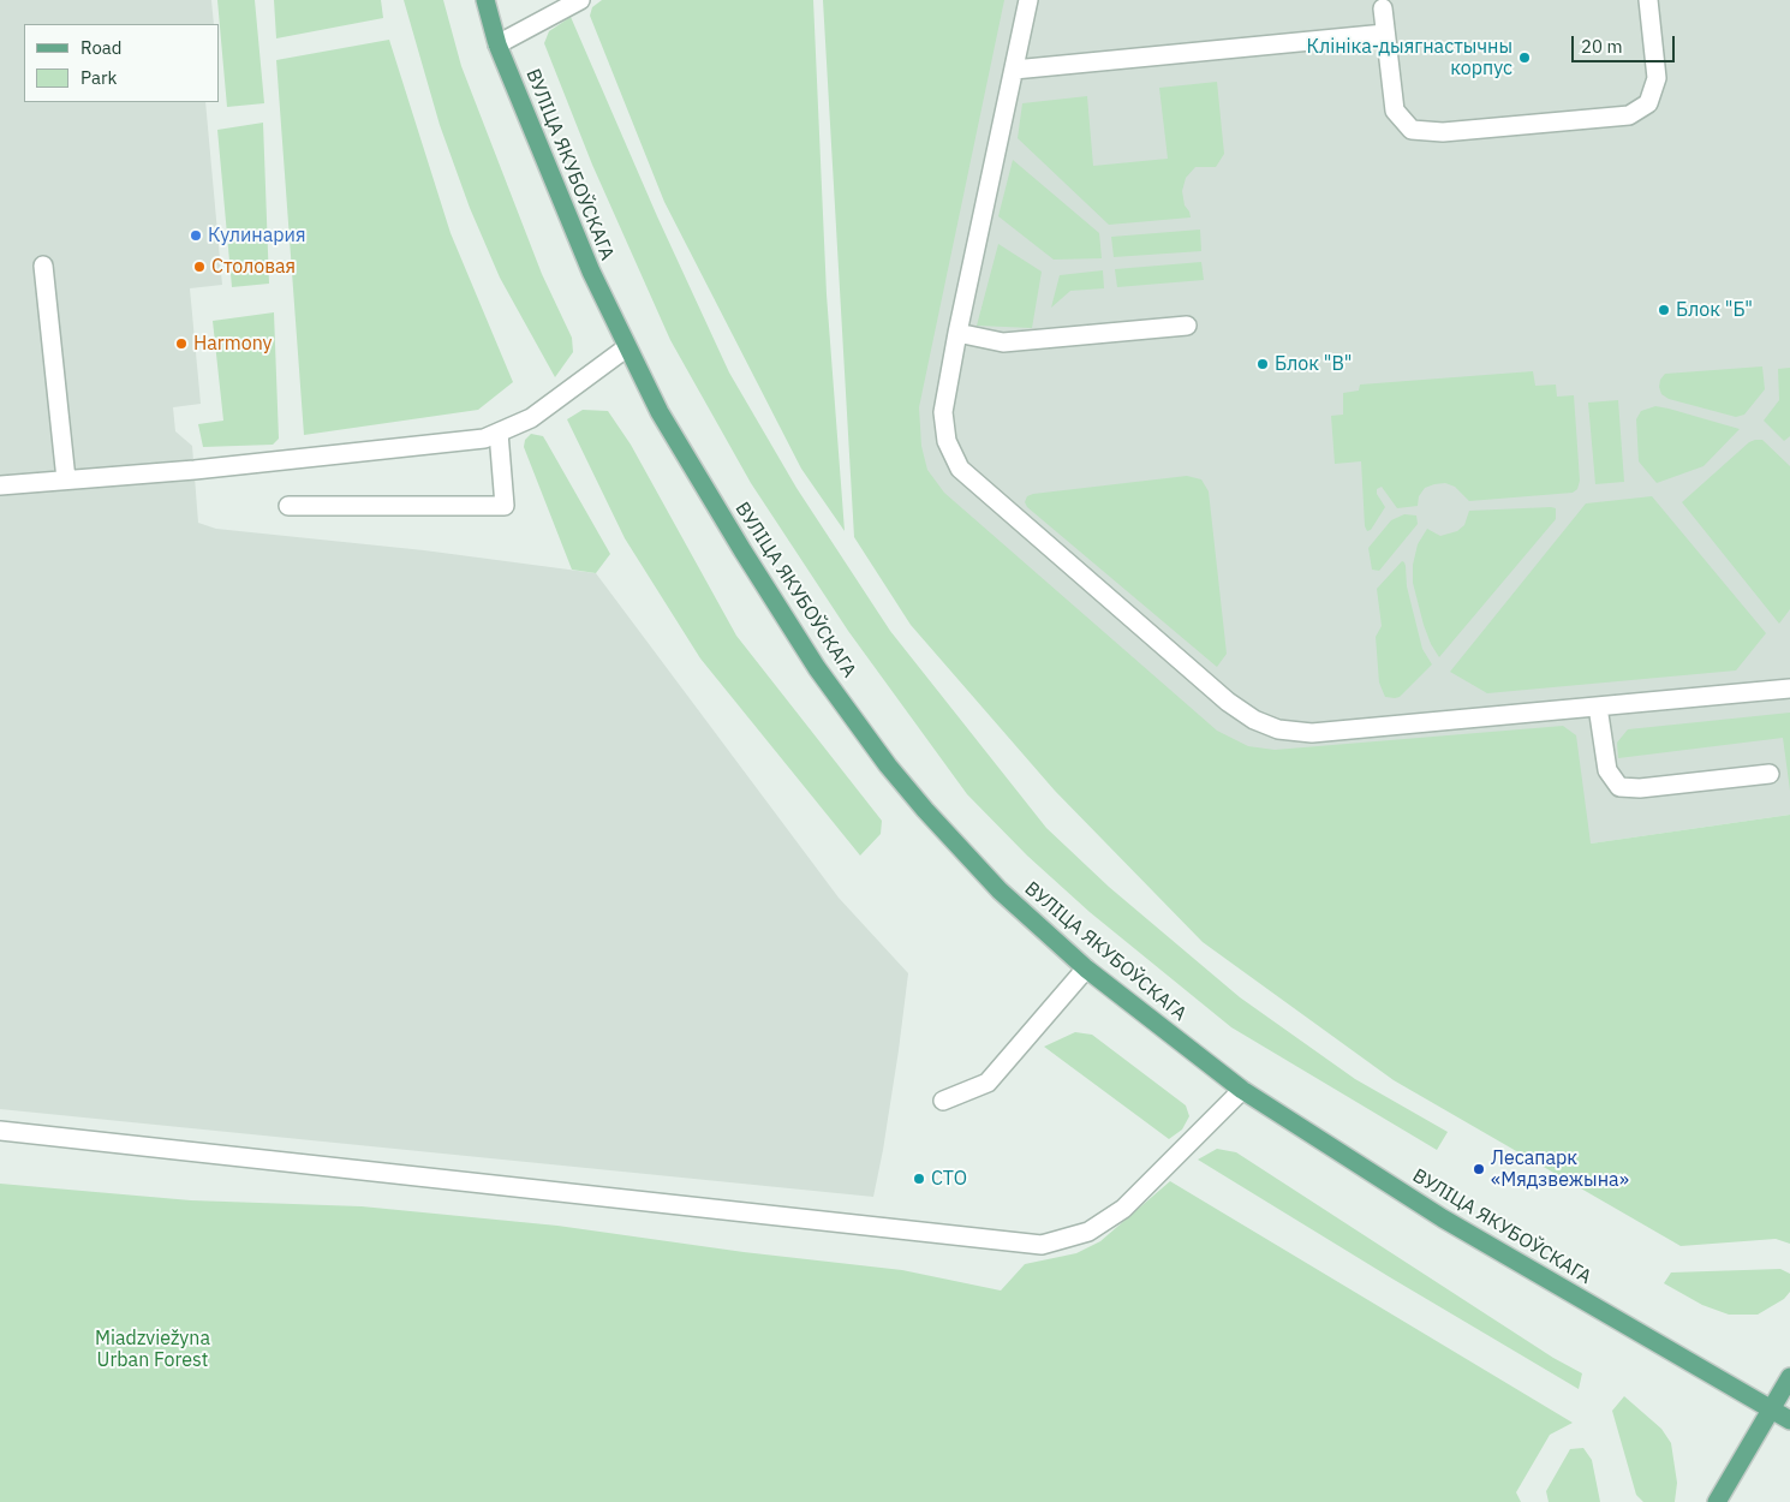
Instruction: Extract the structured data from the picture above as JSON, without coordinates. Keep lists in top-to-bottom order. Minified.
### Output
{"streets":{"main road":["ВУЛІЦА ЯКУБОЎСКАГА"]},"parks":["Miadzviežyna Urban Forest"],"places":["Клініка-дыягнастычны корпус","Кулинария","Cтоловая","Блок \"Б\"","Harmony","Блок \"В\"","Лесапарк «Мядзвежына»","СТО"],"legend":["Road","Park"],"scale_bar":"20 m"}
